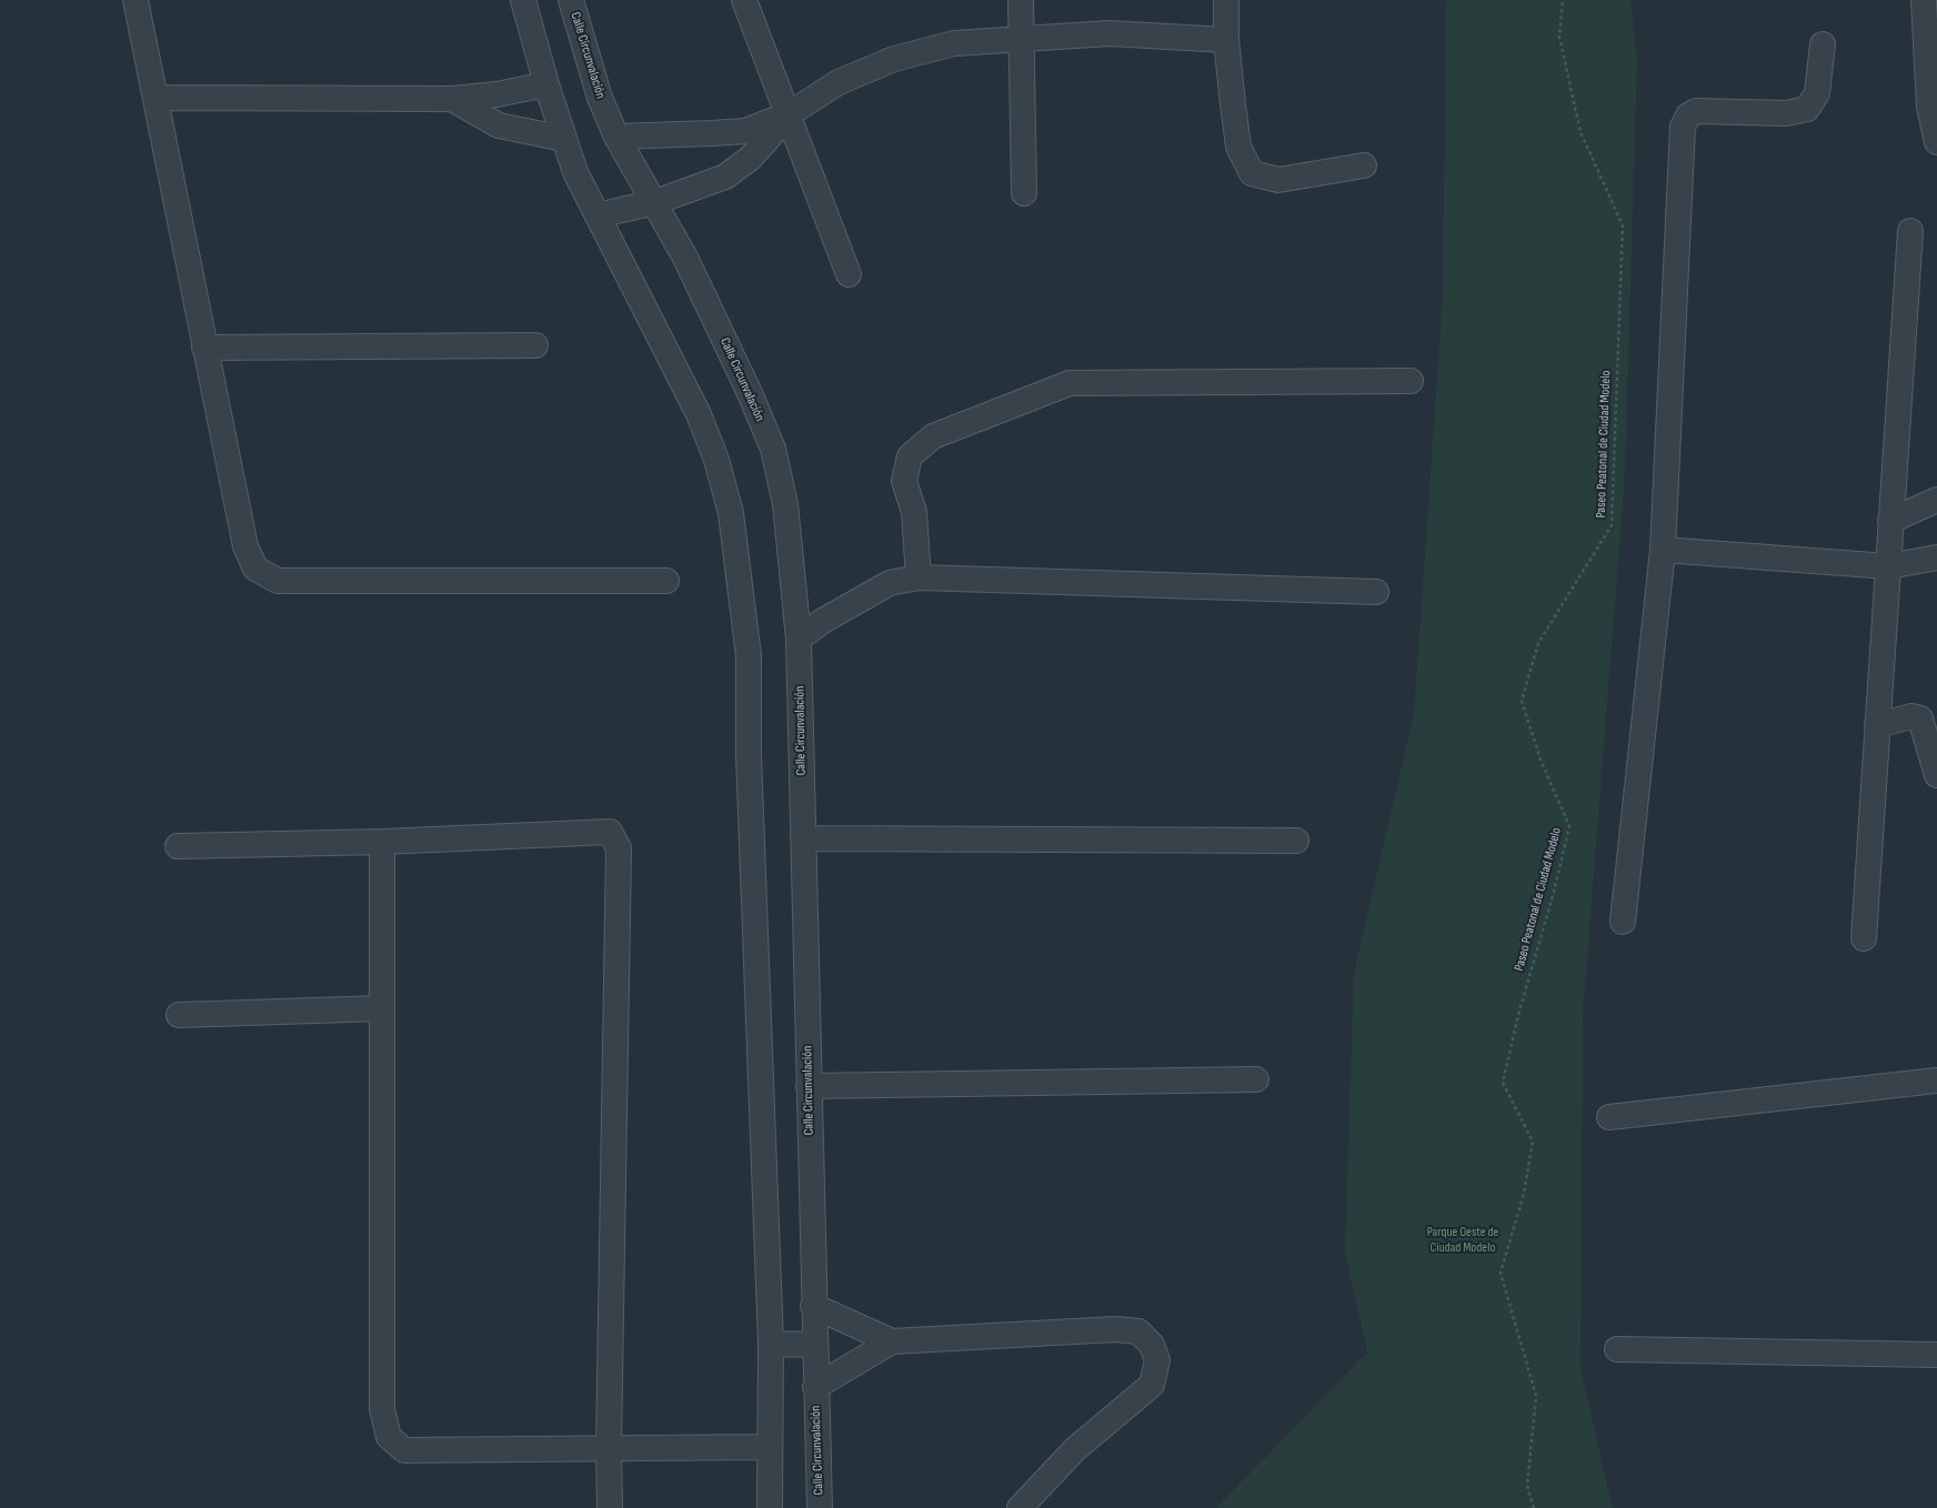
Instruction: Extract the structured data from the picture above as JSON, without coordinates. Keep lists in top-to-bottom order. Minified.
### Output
{"streets":{"street":["Calle Circunvalación"],"path":["Paseo Peatonal de Ciudad Modelo"]},"parks":["Parque Oeste de Ciudad Modelo"]}
